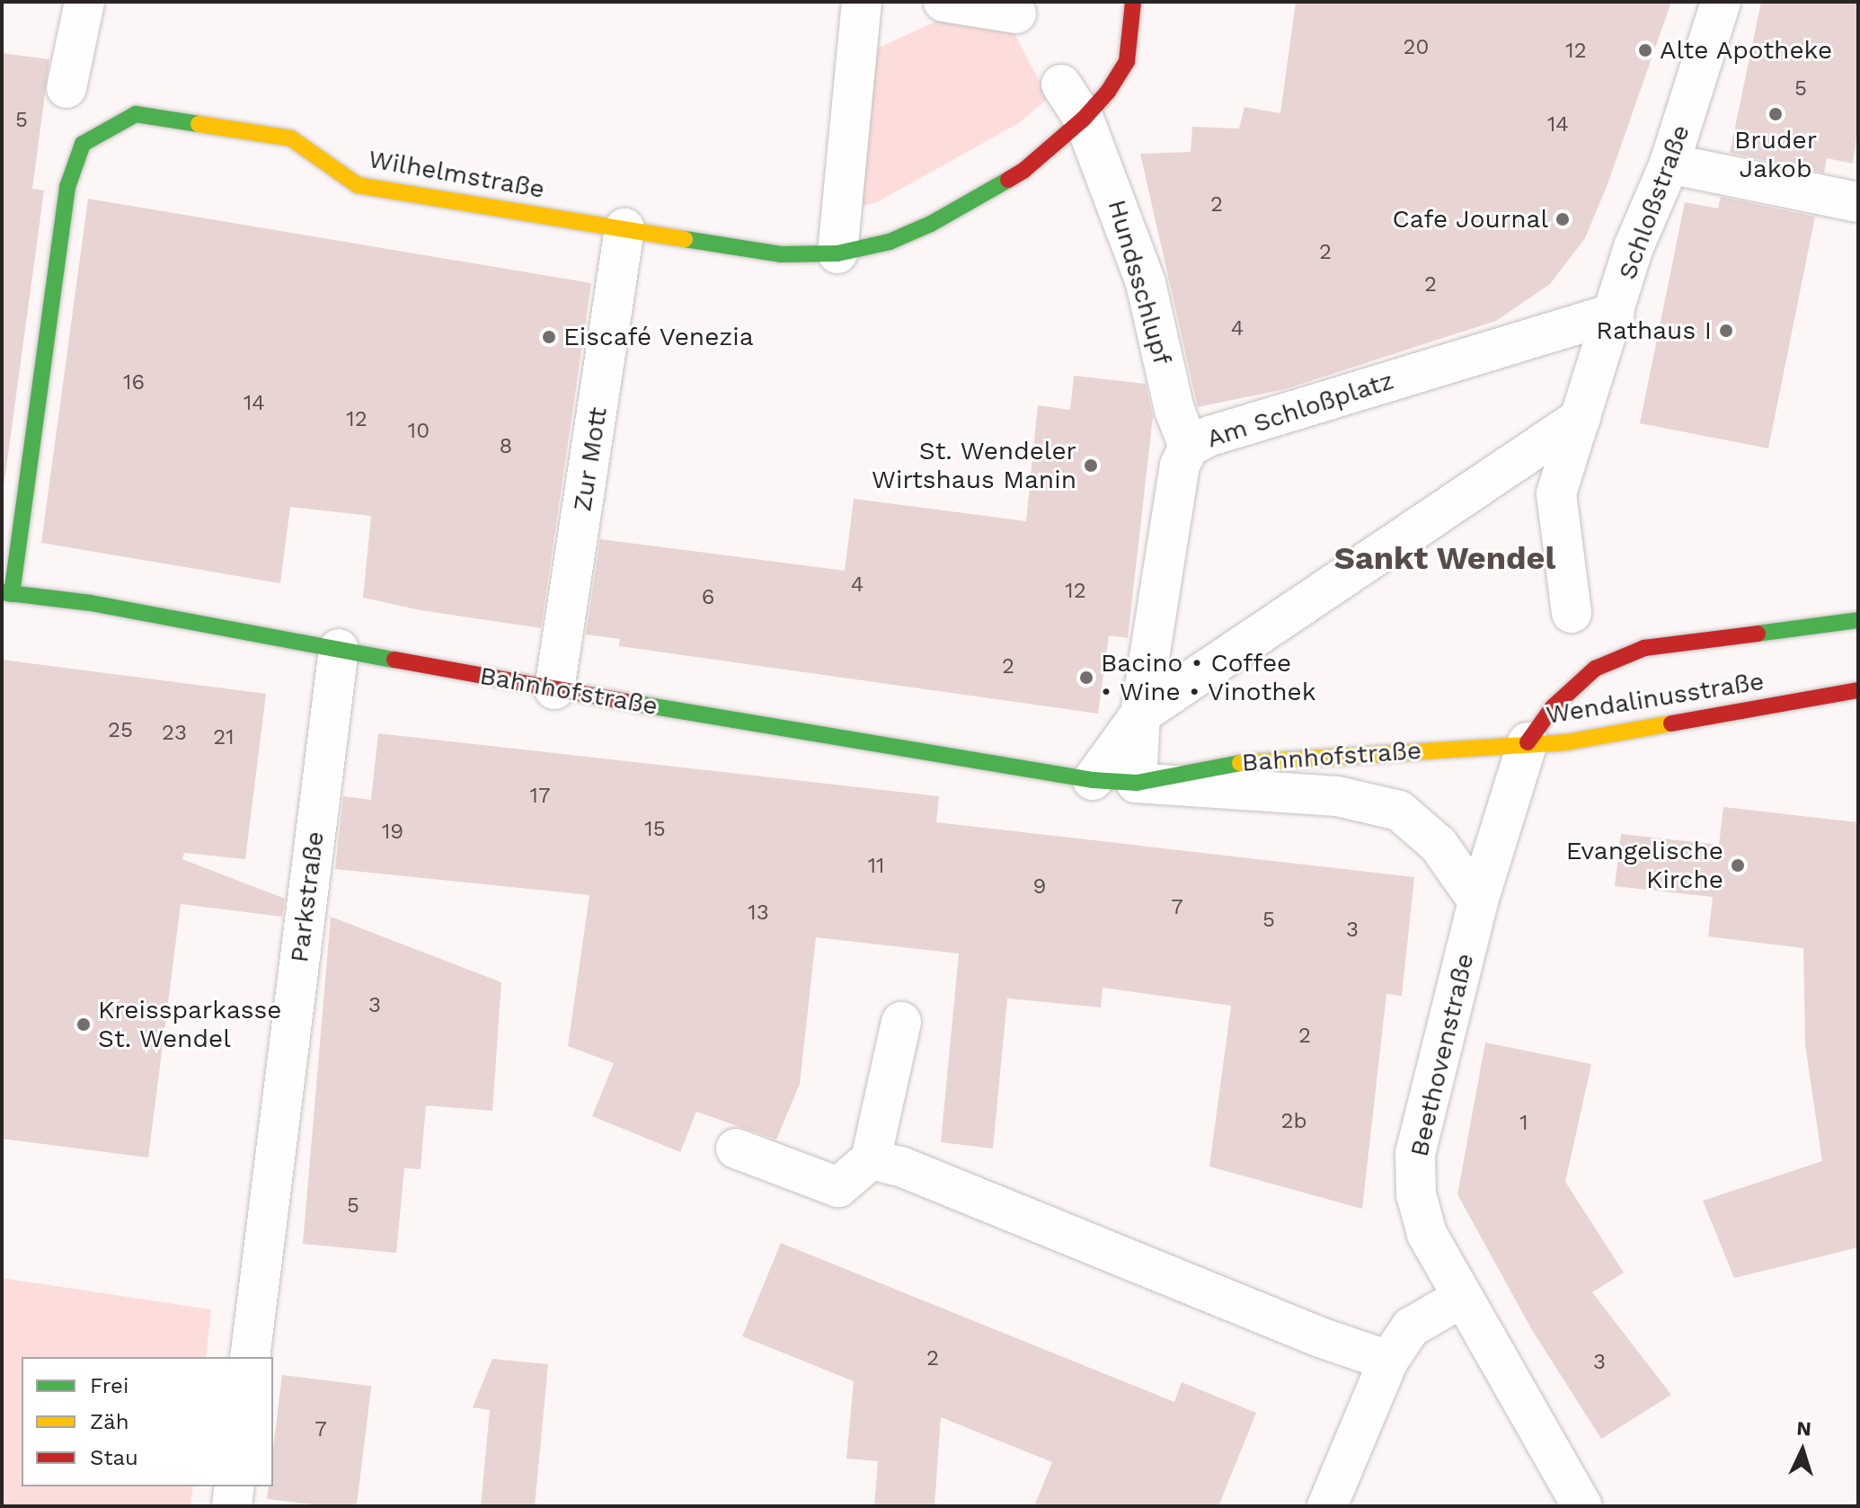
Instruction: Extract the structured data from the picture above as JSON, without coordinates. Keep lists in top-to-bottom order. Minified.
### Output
{"streets":{"main road":["Wilhelmstraße","Bahnhofstraße","Wendalinusstraße"],"street":["Schloßstraße","Hundsschlupf","Am Schloßplatz","Zur Mott","Parkstraße","Beethovenstraße"]},"crossings":[["Wilhelmstraße","Hundsschlupf"],["Wilhelmstraße","Zur Mott"],["Wilhelmstraße","Bahnhofstraße"],["Schloßstraße","Am Schloßplatz"],["Hundsschlupf","Am Schloßplatz"],["Am Schloßplatz","Bahnhofstraße"],["Zur Mott","Bahnhofstraße"],["Bahnhofstraße","Wendalinusstraße"],["Bahnhofstraße","Parkstraße"],["Bahnhofstraße","Beethovenstraße"],["Wendalinusstraße","Beethovenstraße"]],"districts":["Sankt Wendel"],"places":["Alte Apotheke","Bruder Jakob","Cafe Journal","Rathaus I","Eiscafé Venezia","St. Wendeler Wirtshaus Manin","Bacino • Coffee • Wine • Vinothek","Evangelische Kirche","Kreissparkasse St. Wendel"],"house_numbers":["20","12","5","5","14","2","2","2","4","16","14","12","10","8","4","12","6","2","25","23","21","17","15","19","11","9","7","13","5","3","3","2","2b","1","5","2","3","7"],"legend":["Frei","Zäh","Stau"],"north":"top"}
